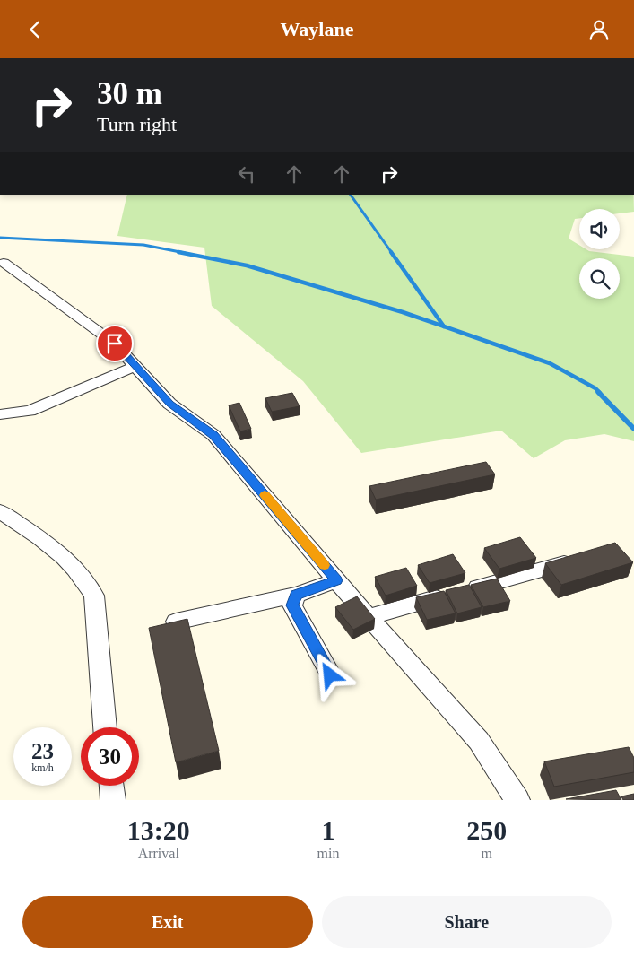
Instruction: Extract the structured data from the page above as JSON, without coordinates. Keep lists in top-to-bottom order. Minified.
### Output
{"page":{"header":"Waylane","turn":["30 m","Turn right"],"speed":"23 km/h","limit":"30","eta":["13:20","Arrival","1","min","250","m"],"buttons":["Exit","Share"]}}
